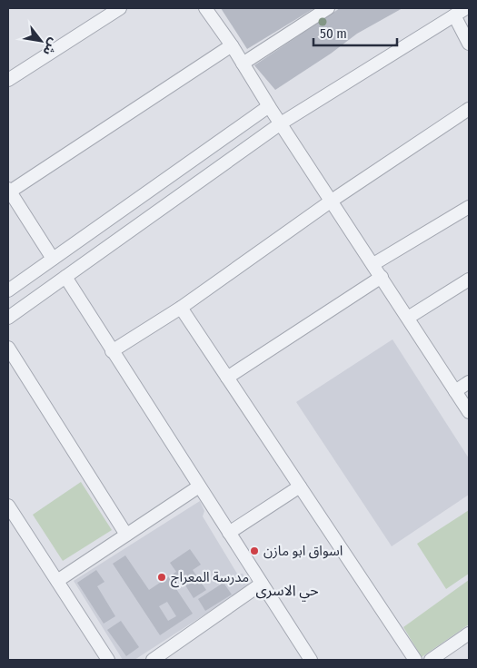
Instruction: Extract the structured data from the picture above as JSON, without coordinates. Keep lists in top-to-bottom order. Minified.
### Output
{"districts":["حي الاسرى"],"places":["اسواق ابو مازن","مدرسة المعراج"],"scale_bar":"50 m","north":"bottom right"}
